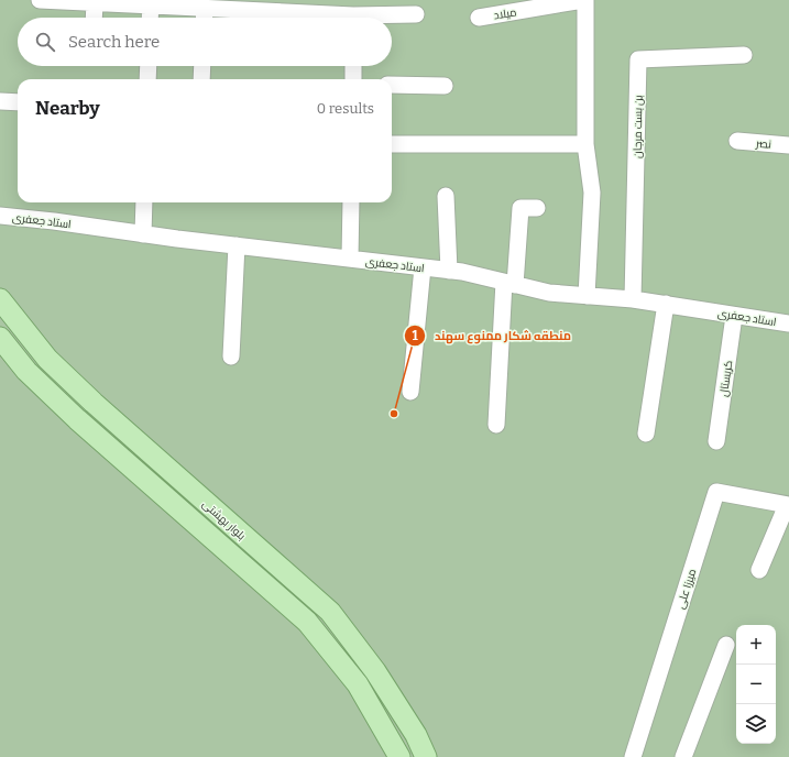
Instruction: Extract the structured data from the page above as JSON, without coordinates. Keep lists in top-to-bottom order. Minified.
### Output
{"streets":{"main road":["بلوار بهشتی"],"street":["میلاد","بن بست مرجان","نصر","استاد جعفری","کریستال","میرزا علی"]},"crossings":[["بن بست مرجان","استاد جعفری"],["استاد جعفری","کریستال"]],"places":["منطقه شکار ممنوع سهند"],"page":{"search":"Search here","heading":["Nearby","0 results"],"map_buttons":["+","−"]}}
